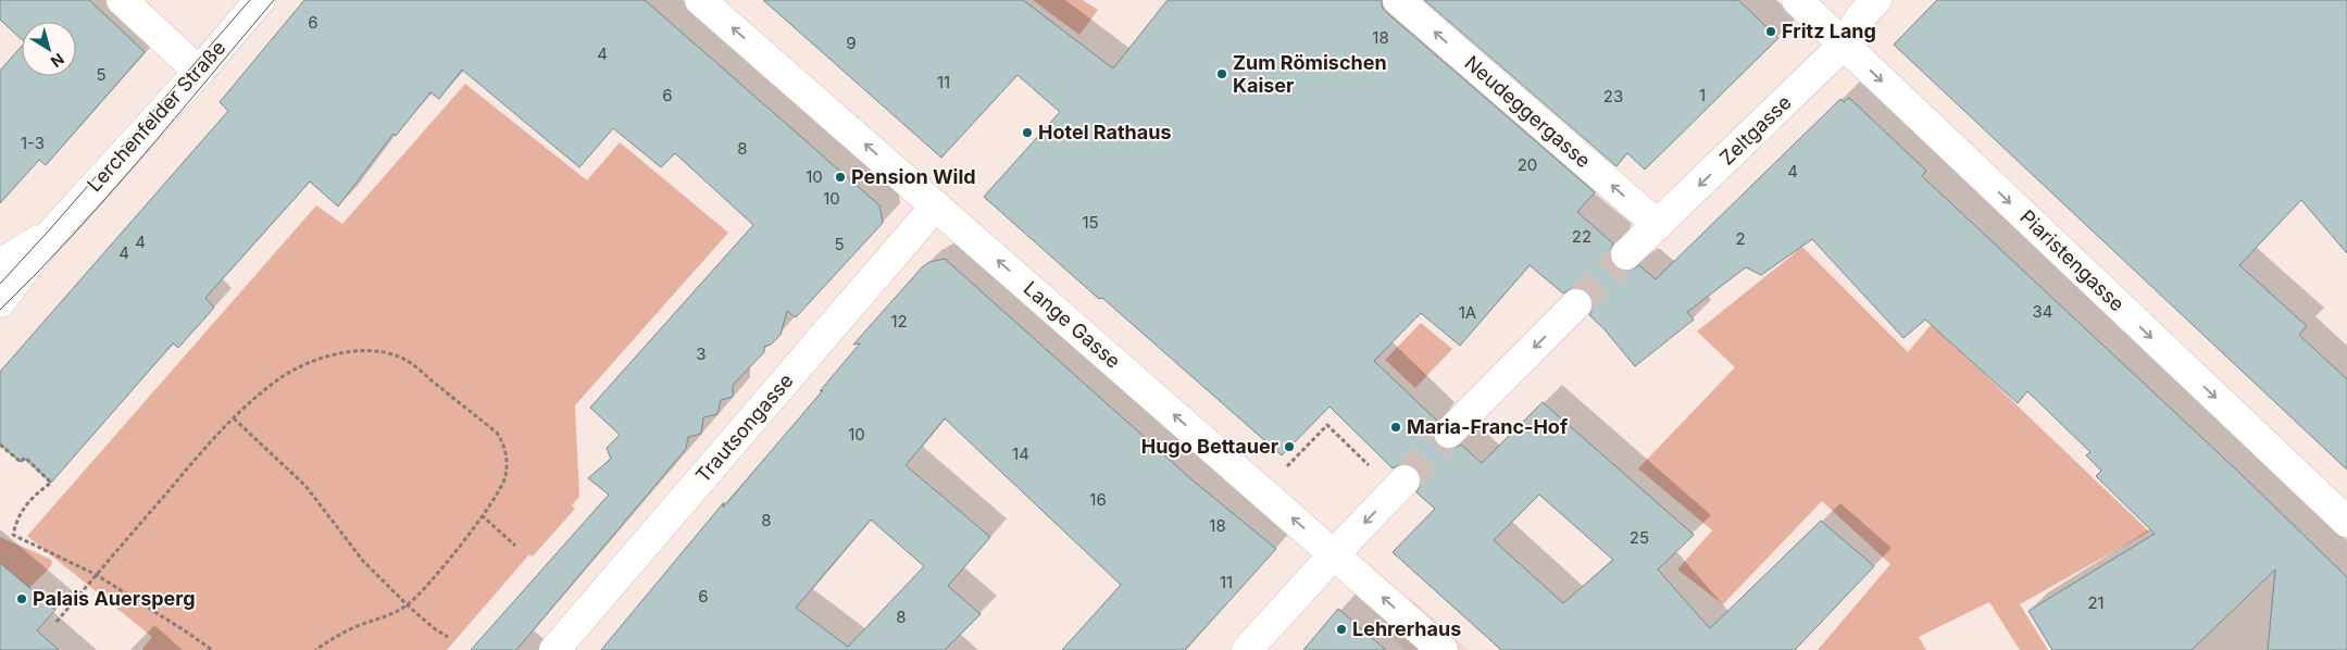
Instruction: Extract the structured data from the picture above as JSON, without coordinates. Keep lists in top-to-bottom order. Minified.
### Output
{"streets":{"street":["Neudeggergasse","Lerchenfelder Straße","Zeltgasse","Piaristengasse","Lange Gasse","Trautsongasse"]},"crossings":[["Neudeggergasse","Zeltgasse"],["Zeltgasse","Piaristengasse"],["Lange Gasse","Trautsongasse"]],"one_way":["Neudeggergasse","Zeltgasse","Piaristengasse","Lange Gasse"],"places":["Fritz Lang","Zum Römischen Kaiser","Hotel Rathaus","Pension Wild","Maria-Franc-Hof","Hugo Bettauer","Palais Auersperg","Lehrerhaus"],"house_numbers":["6","18","9","4","5","11","6","1","23","1-3","8","20","4","10","10","15","22","2","4","5","4","34","1A","12","3","10","14","16","8","18","25","11","6","21","8"],"north":"bottom right"}
